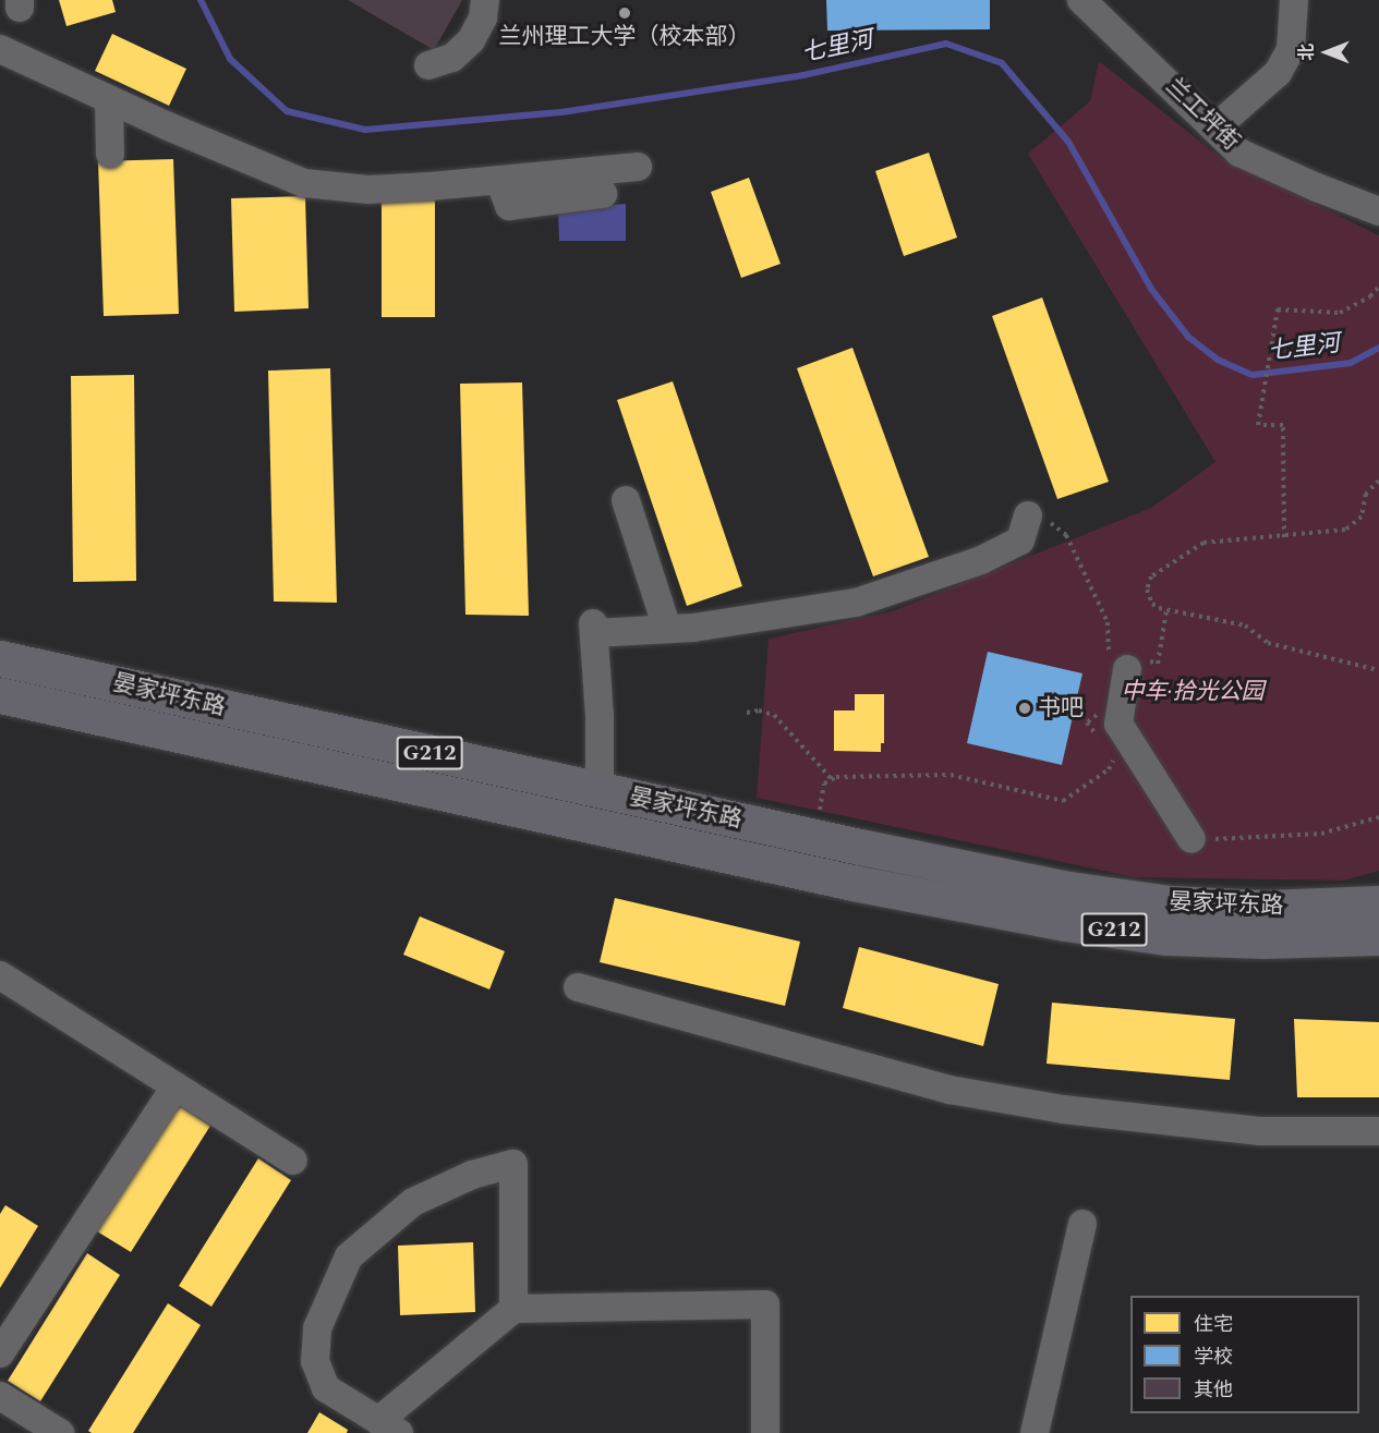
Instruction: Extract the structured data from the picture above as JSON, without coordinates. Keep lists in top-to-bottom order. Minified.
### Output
{"streets":{"highway":["晏家坪东路","G212"],"street":["兰工坪街"]},"water":["七里河"],"parks":["中车·拾光公园"],"places":["兰州理工大学（校本部）","书吧"],"legend":["住宅","学校","其他"],"north":"left"}
